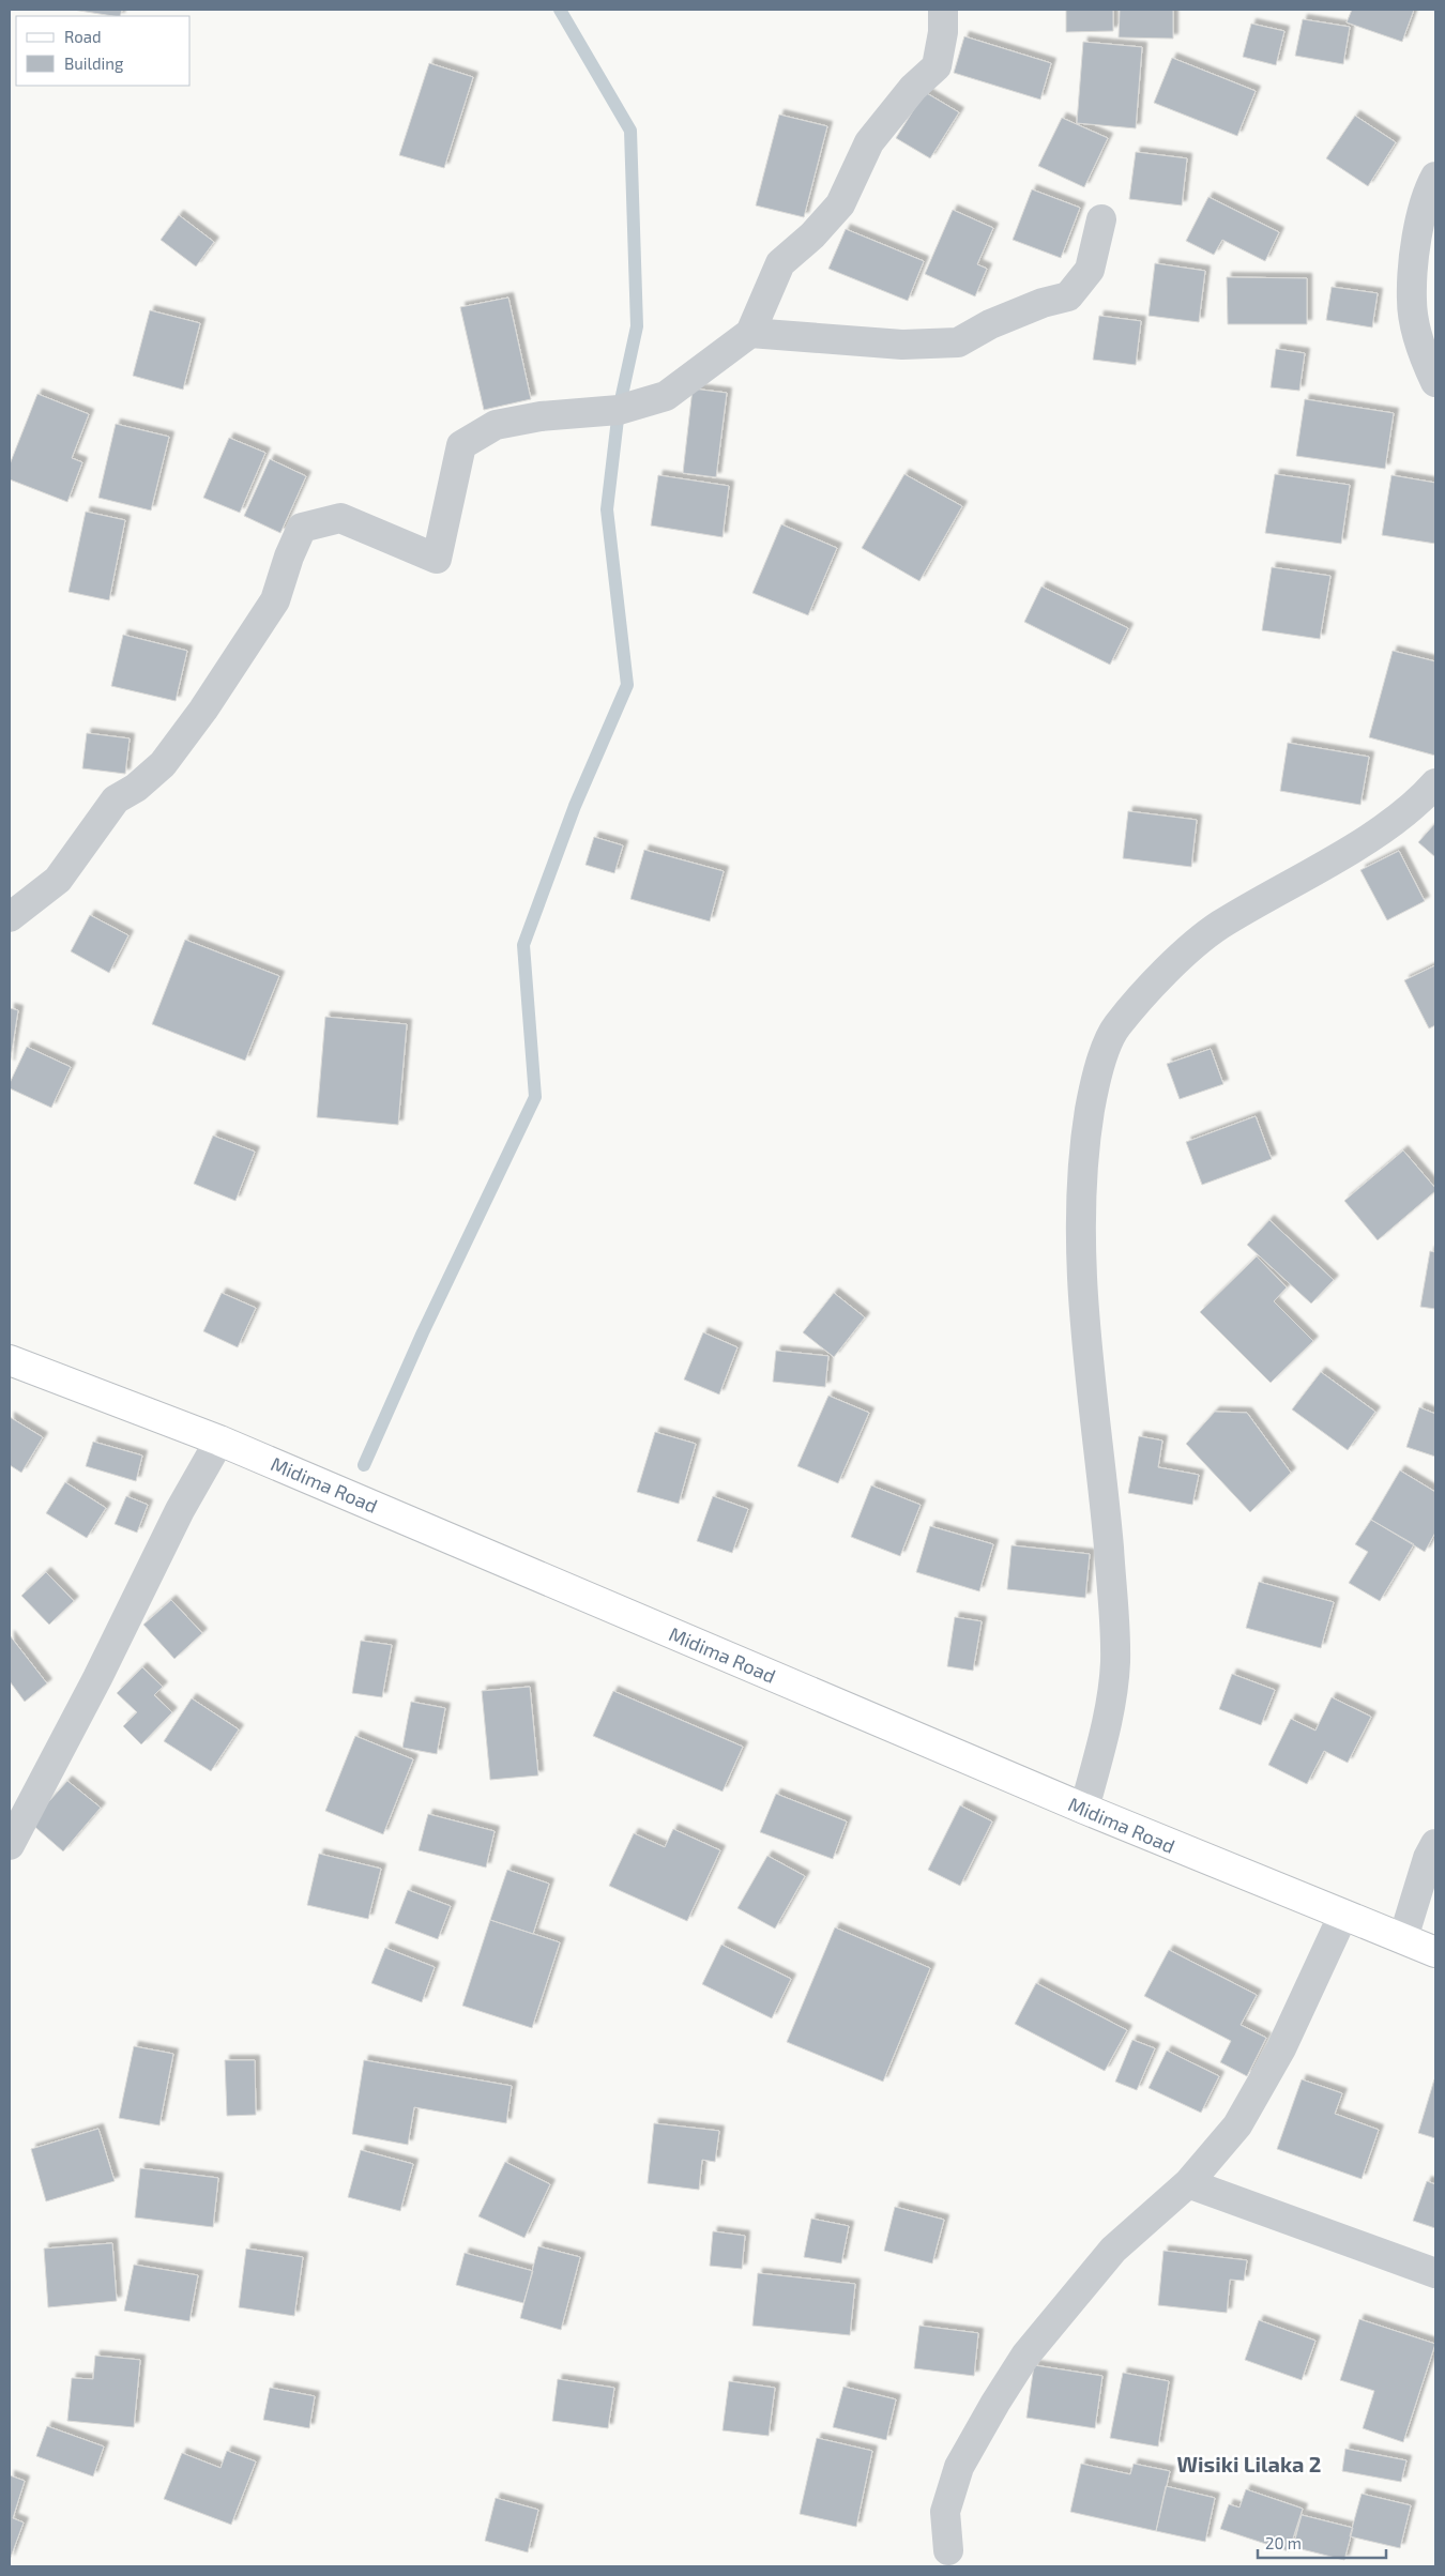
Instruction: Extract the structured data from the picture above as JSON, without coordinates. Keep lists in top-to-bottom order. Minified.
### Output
{"streets":{"main road":["Midima Road"]},"districts":["Wisiki Lilaka 2"],"legend":["Road","Building"],"scale_bar":"20 m"}
